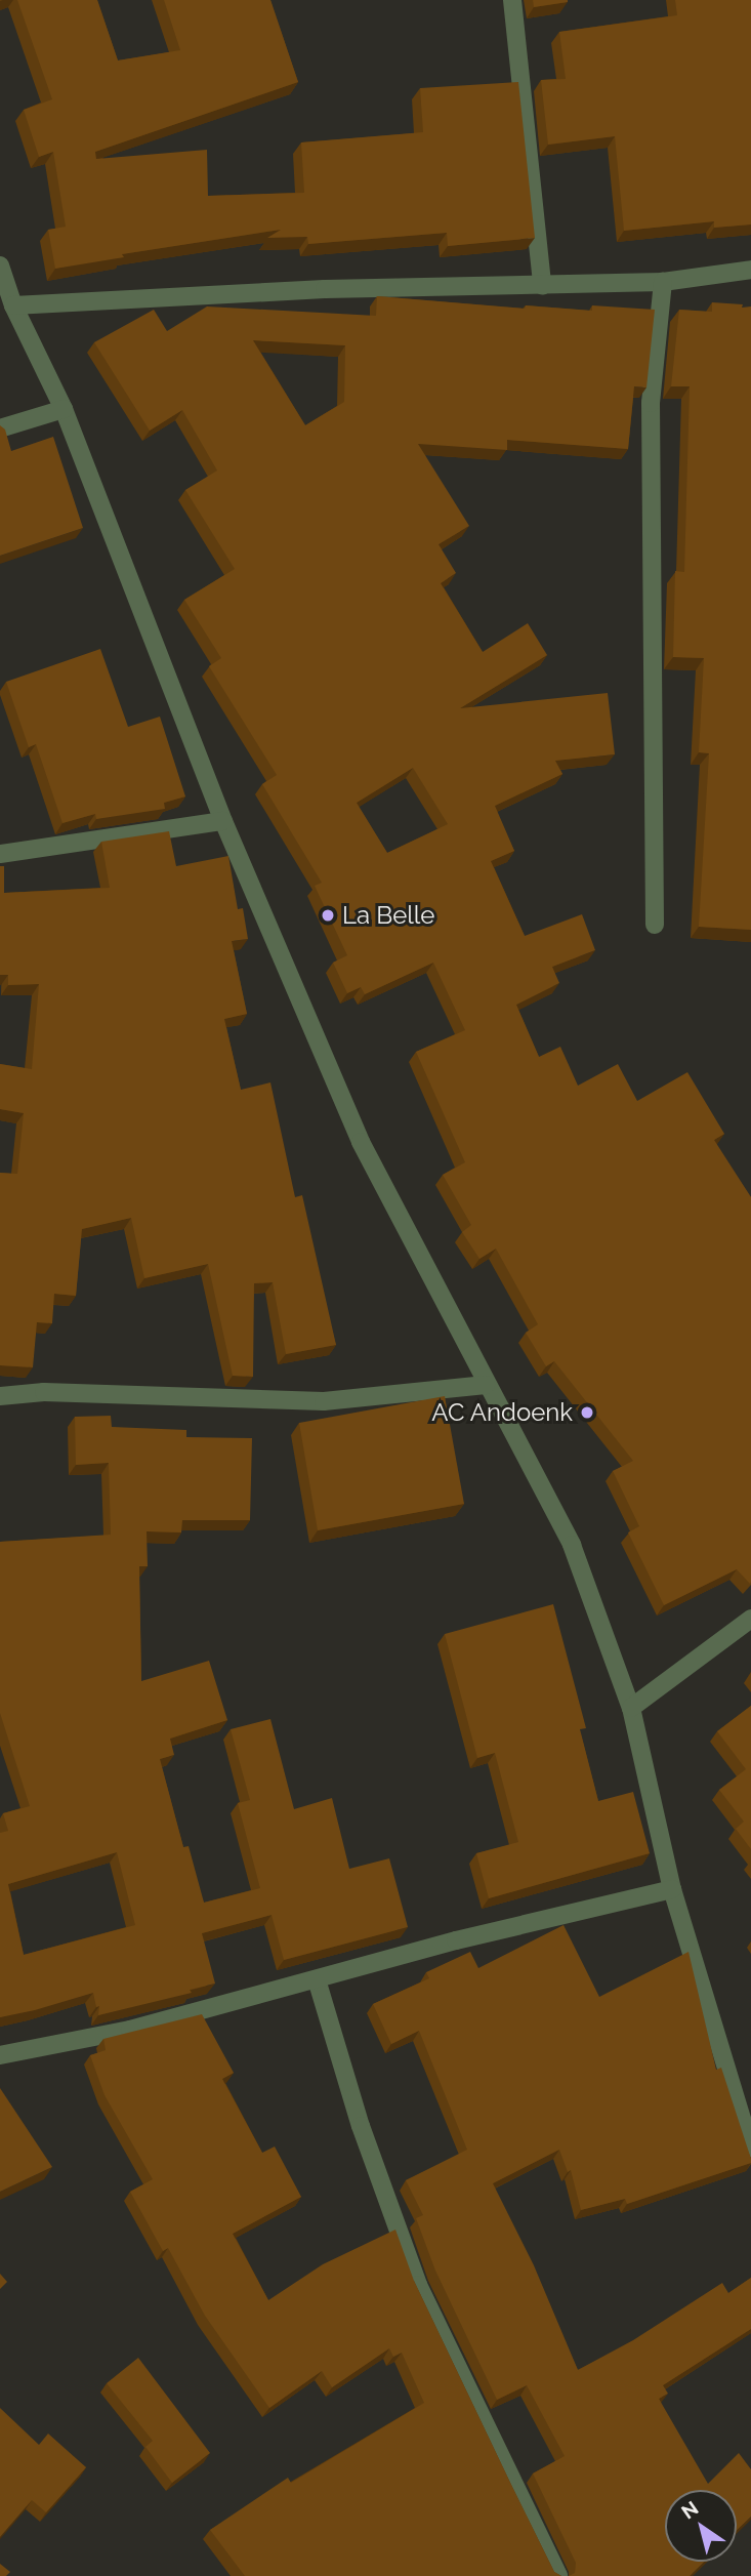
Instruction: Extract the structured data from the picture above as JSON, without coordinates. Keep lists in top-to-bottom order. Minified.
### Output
{"places":["La Belle","AC Andoenk"],"north":"top left"}
